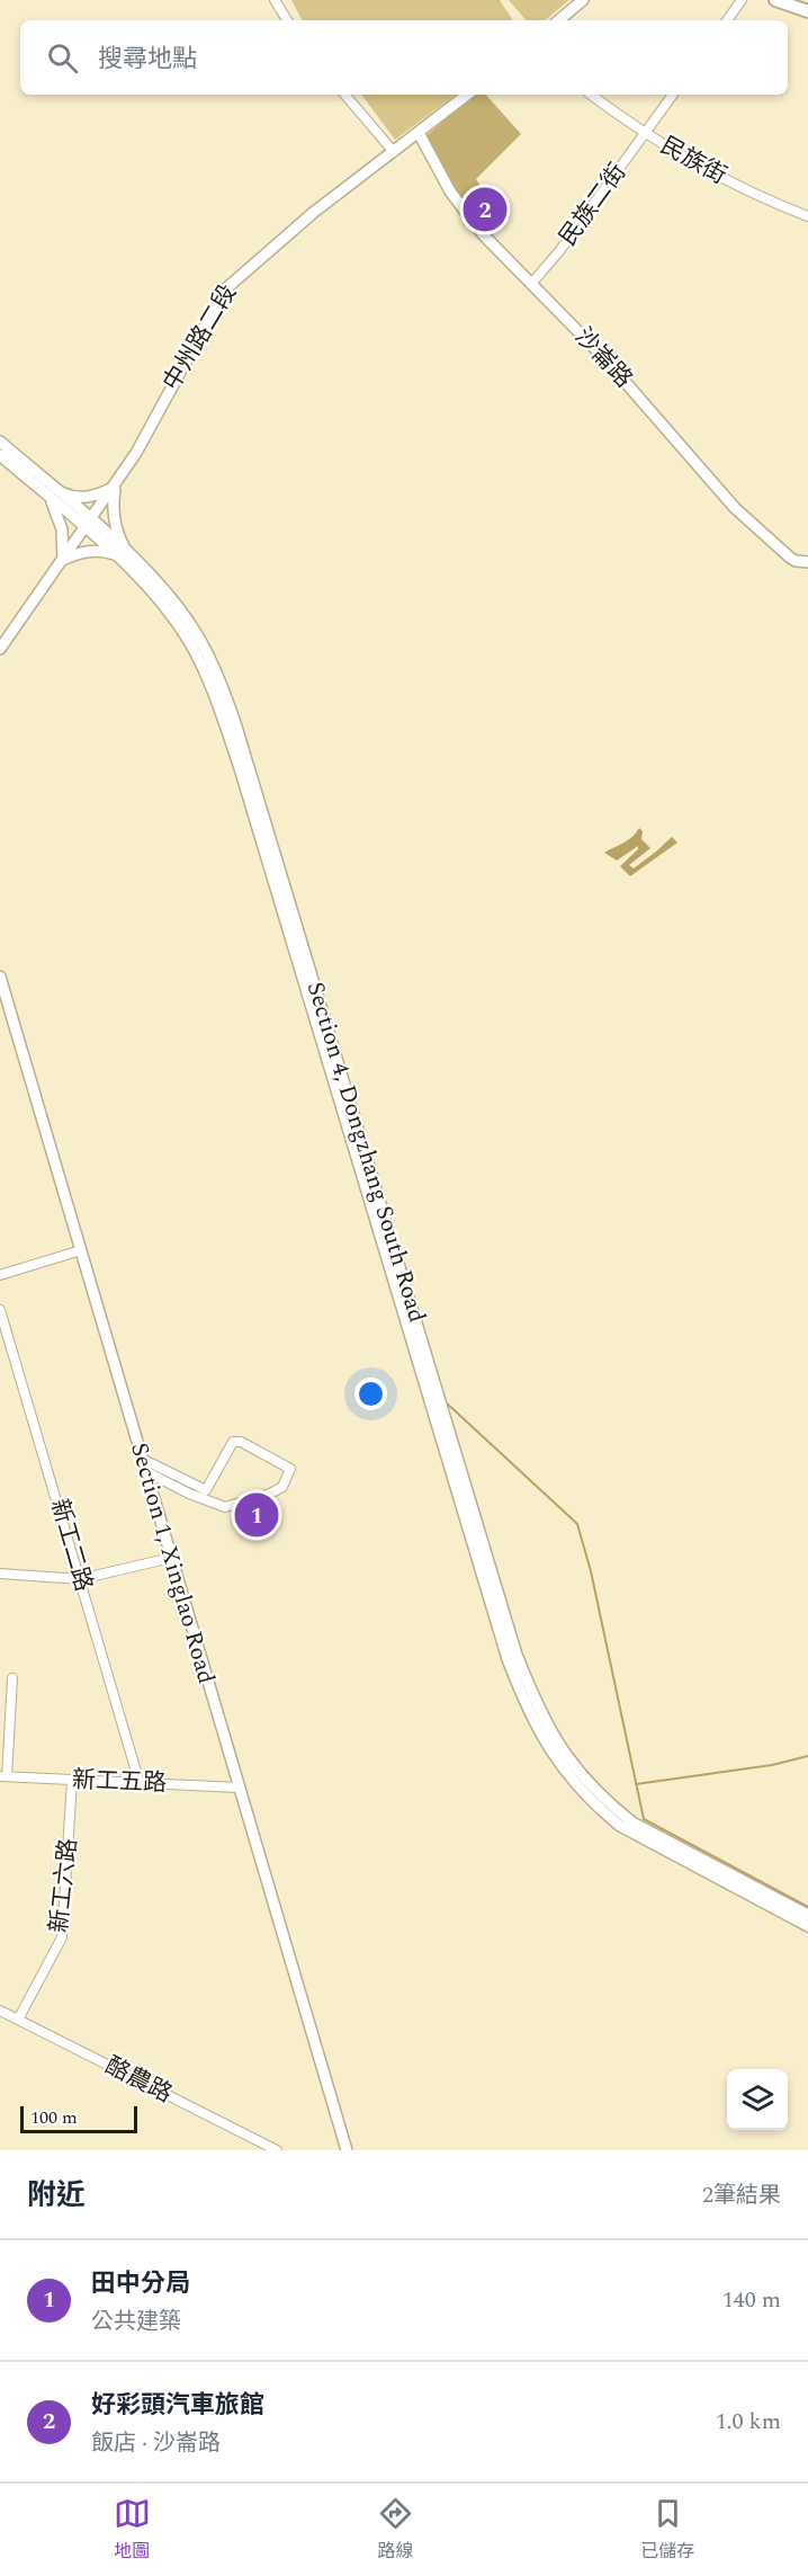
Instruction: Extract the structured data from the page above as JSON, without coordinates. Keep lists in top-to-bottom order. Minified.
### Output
{"streets":{"street":["民族街","民族二街","中州路二段","沙崙路","Section 4, Dongzhang South Road","新工二路","Section 1, Xinglao Road","新工五路","新工六路","酪農路"]},"crossings":[["民族街","民族二街"],["民族二街","沙崙路"],["中州路二段","沙崙路"],["中州路二段","Section 4, Dongzhang South Road"],["新工二路","新工五路"],["Section 1, Xinglao Road","新工五路"],["新工五路","新工六路"],["新工六路","酪農路"]],"scale_bar":"100 m","page":{"search":"搜尋地點","pins":["2","1"],"scale":"100 m","heading":["附近","2筆結果"],"list":[{"mark":"1","name":"田中分局","note":"公共建築","value":"140 m"},{"mark":"2","name":"好彩頭汽車旅館","note":"飯店 · 沙崙路","value":"1.0 km"}],"nav":["地圖","路線","已儲存"]}}
